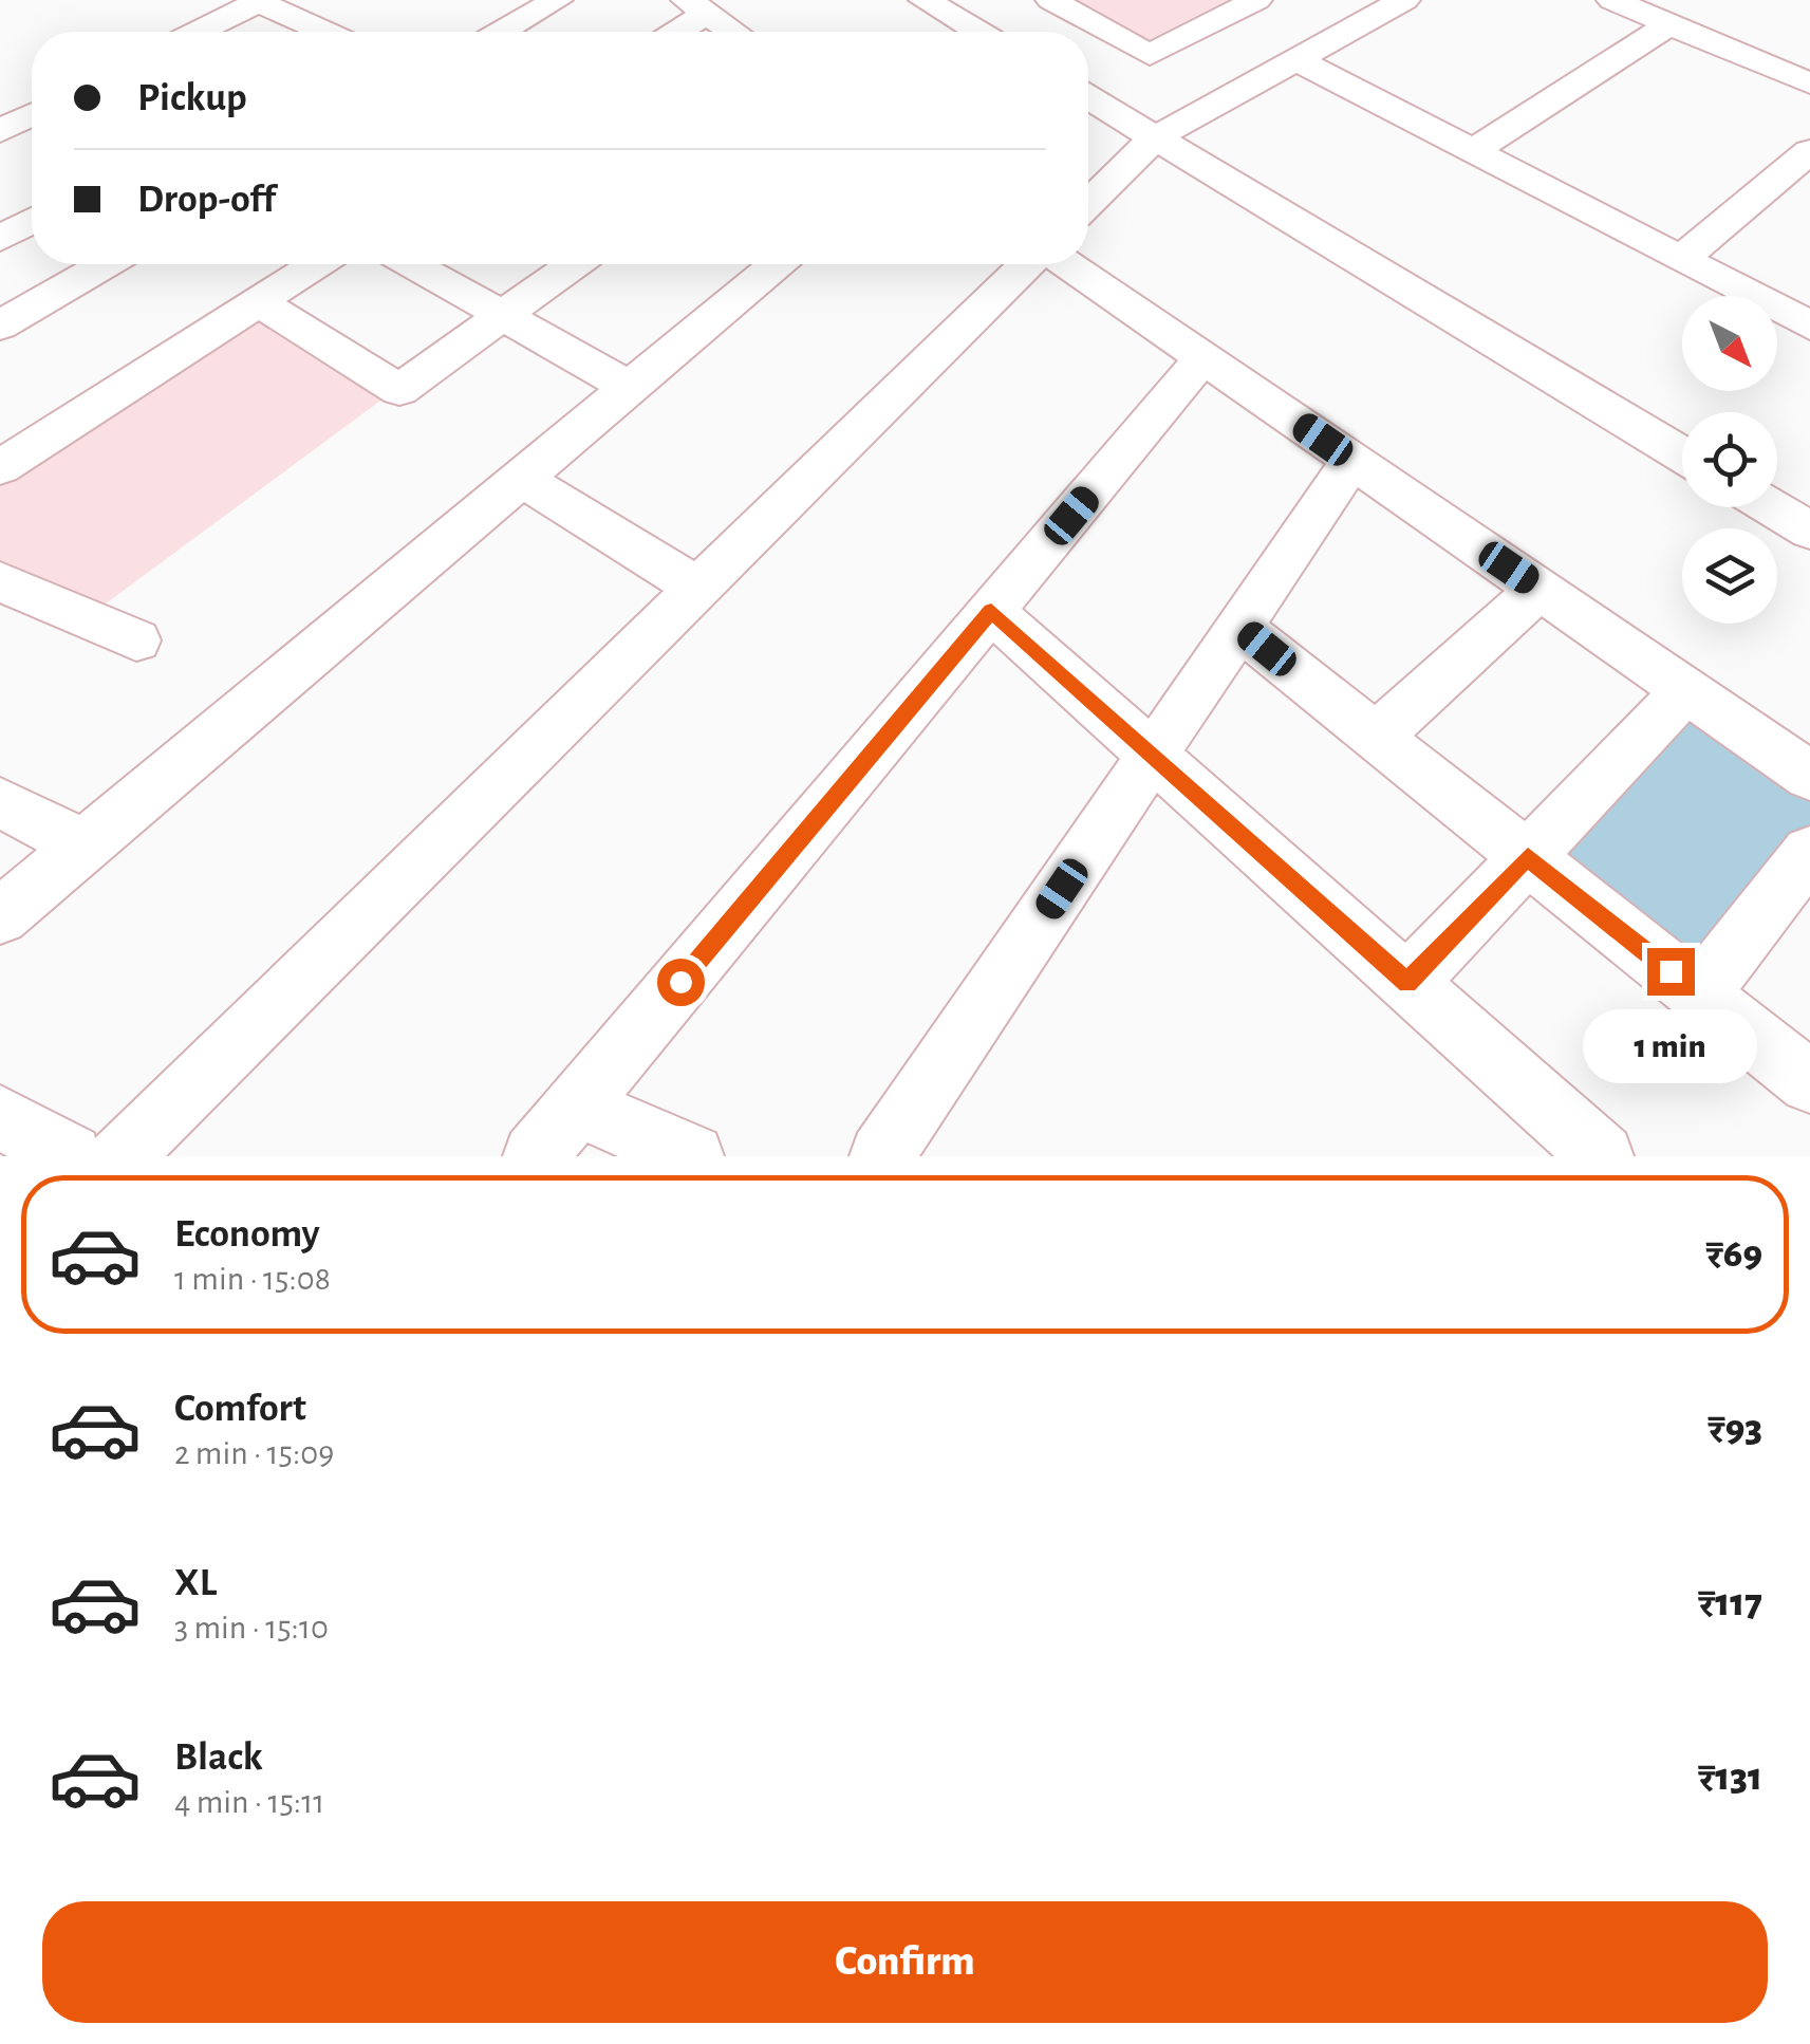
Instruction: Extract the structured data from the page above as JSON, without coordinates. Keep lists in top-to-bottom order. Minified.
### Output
{"north":"bottom right","page":{"banner":["Pickup","Drop-off"],"bubble":"1 min","list":[{"name":"Economy","note":"1 min · 15:08","value":"₹69"},{"name":"Comfort","note":"2 min · 15:09","value":"₹93"},{"name":"XL","note":"3 min · 15:10","value":"₹117"},{"name":"Black","note":"4 min · 15:11","value":"₹131"}],"buttons":"Confirm"}}
